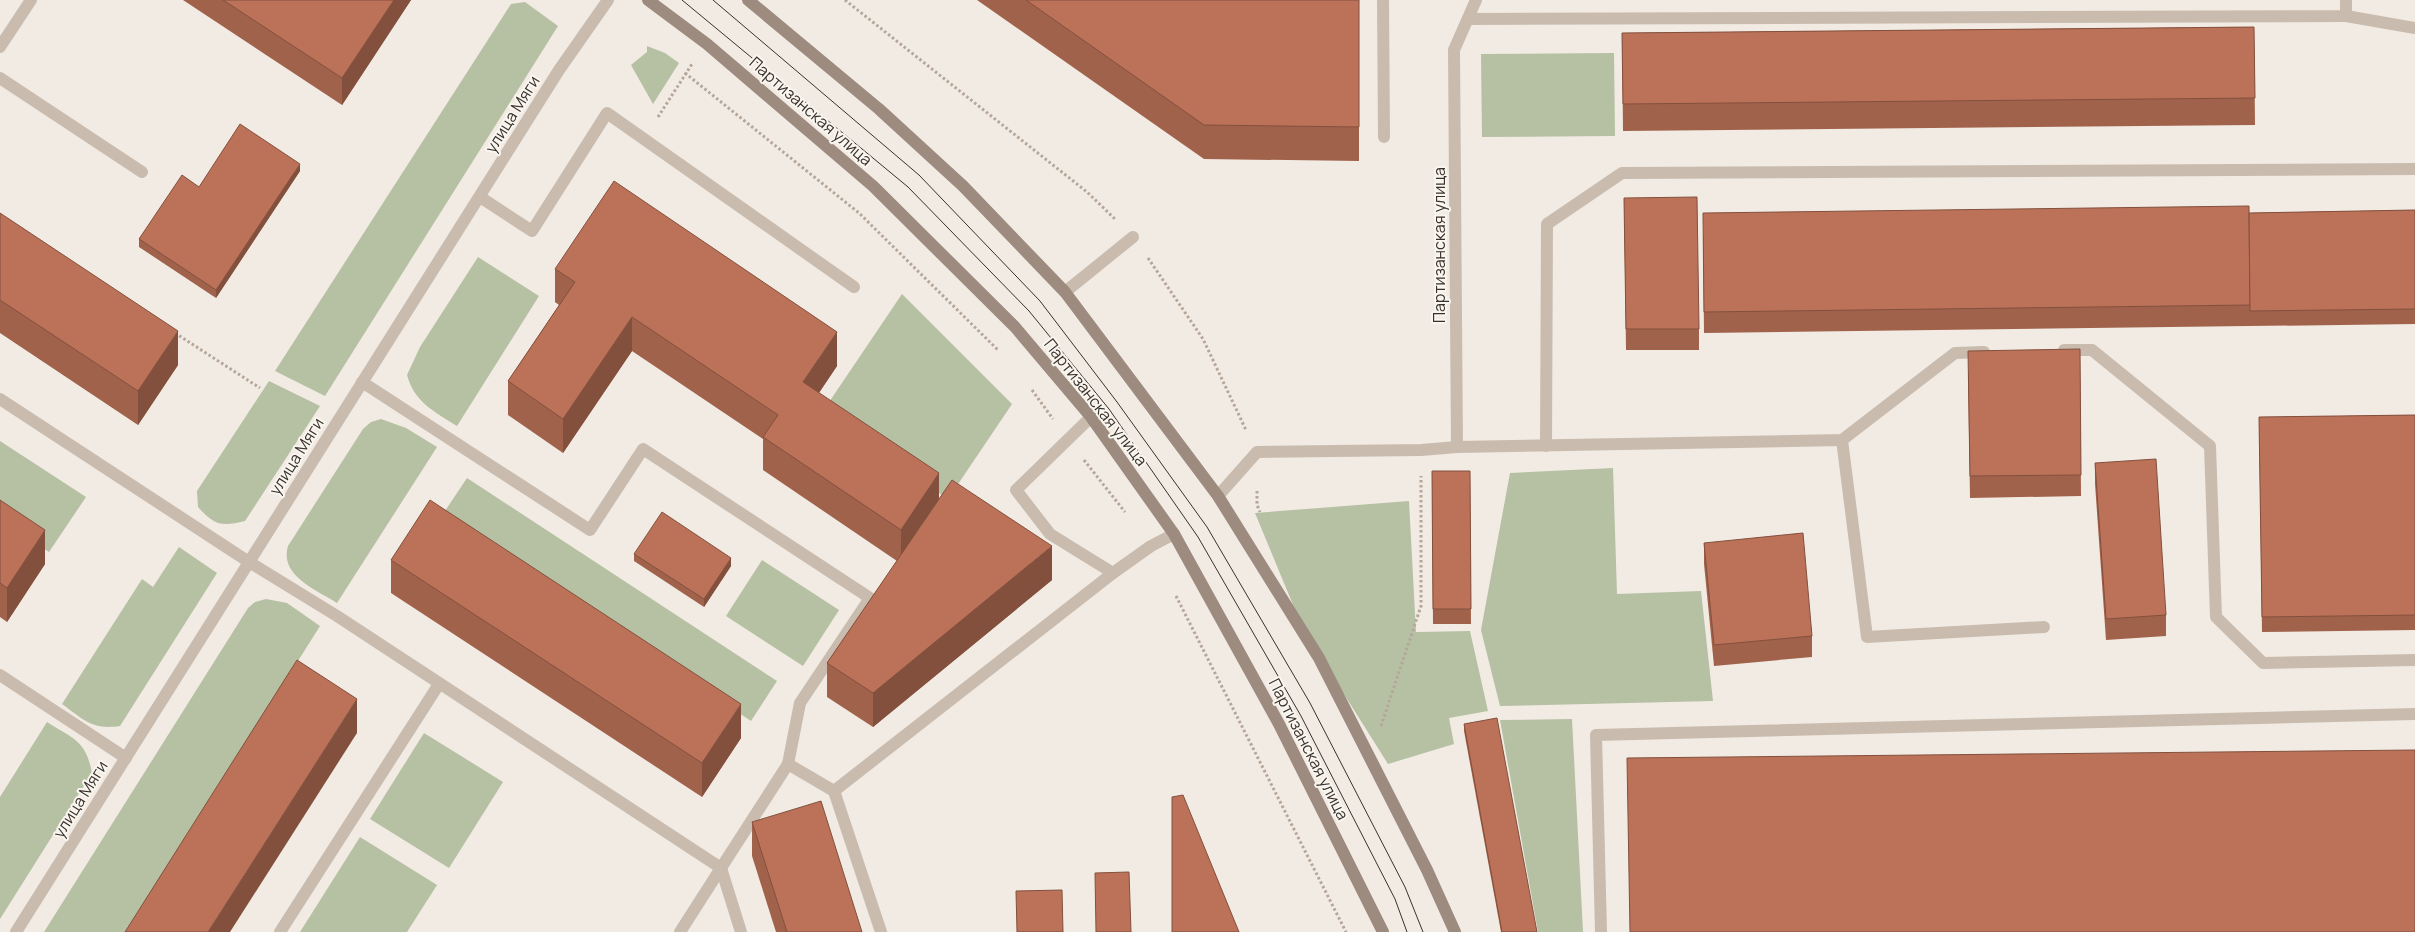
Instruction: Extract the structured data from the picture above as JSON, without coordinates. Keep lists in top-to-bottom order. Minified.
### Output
{"streets":{"street":["Партизанская улица","улица Мяги"]}}
